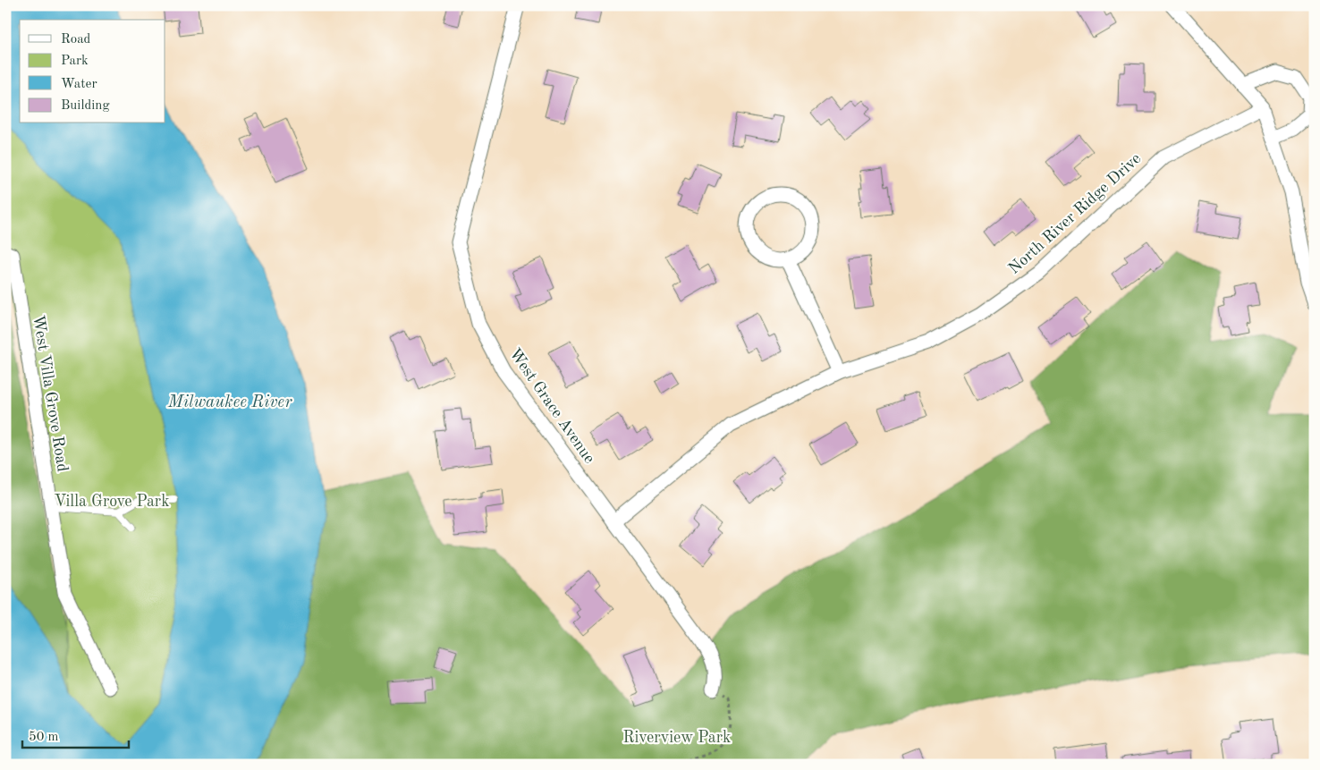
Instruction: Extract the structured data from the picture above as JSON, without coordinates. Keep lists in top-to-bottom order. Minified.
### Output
{"streets":{"street":["North River Ridge Drive","West Villa Grove Road","West Grace Avenue"]},"crossings":[["North River Ridge Drive","West Grace Avenue"]],"water":["Milwaukee River"],"parks":["Villa Grove Park","Riverview Park"],"legend":["Road","Park","Water","Building"],"scale_bar":"50 m"}
